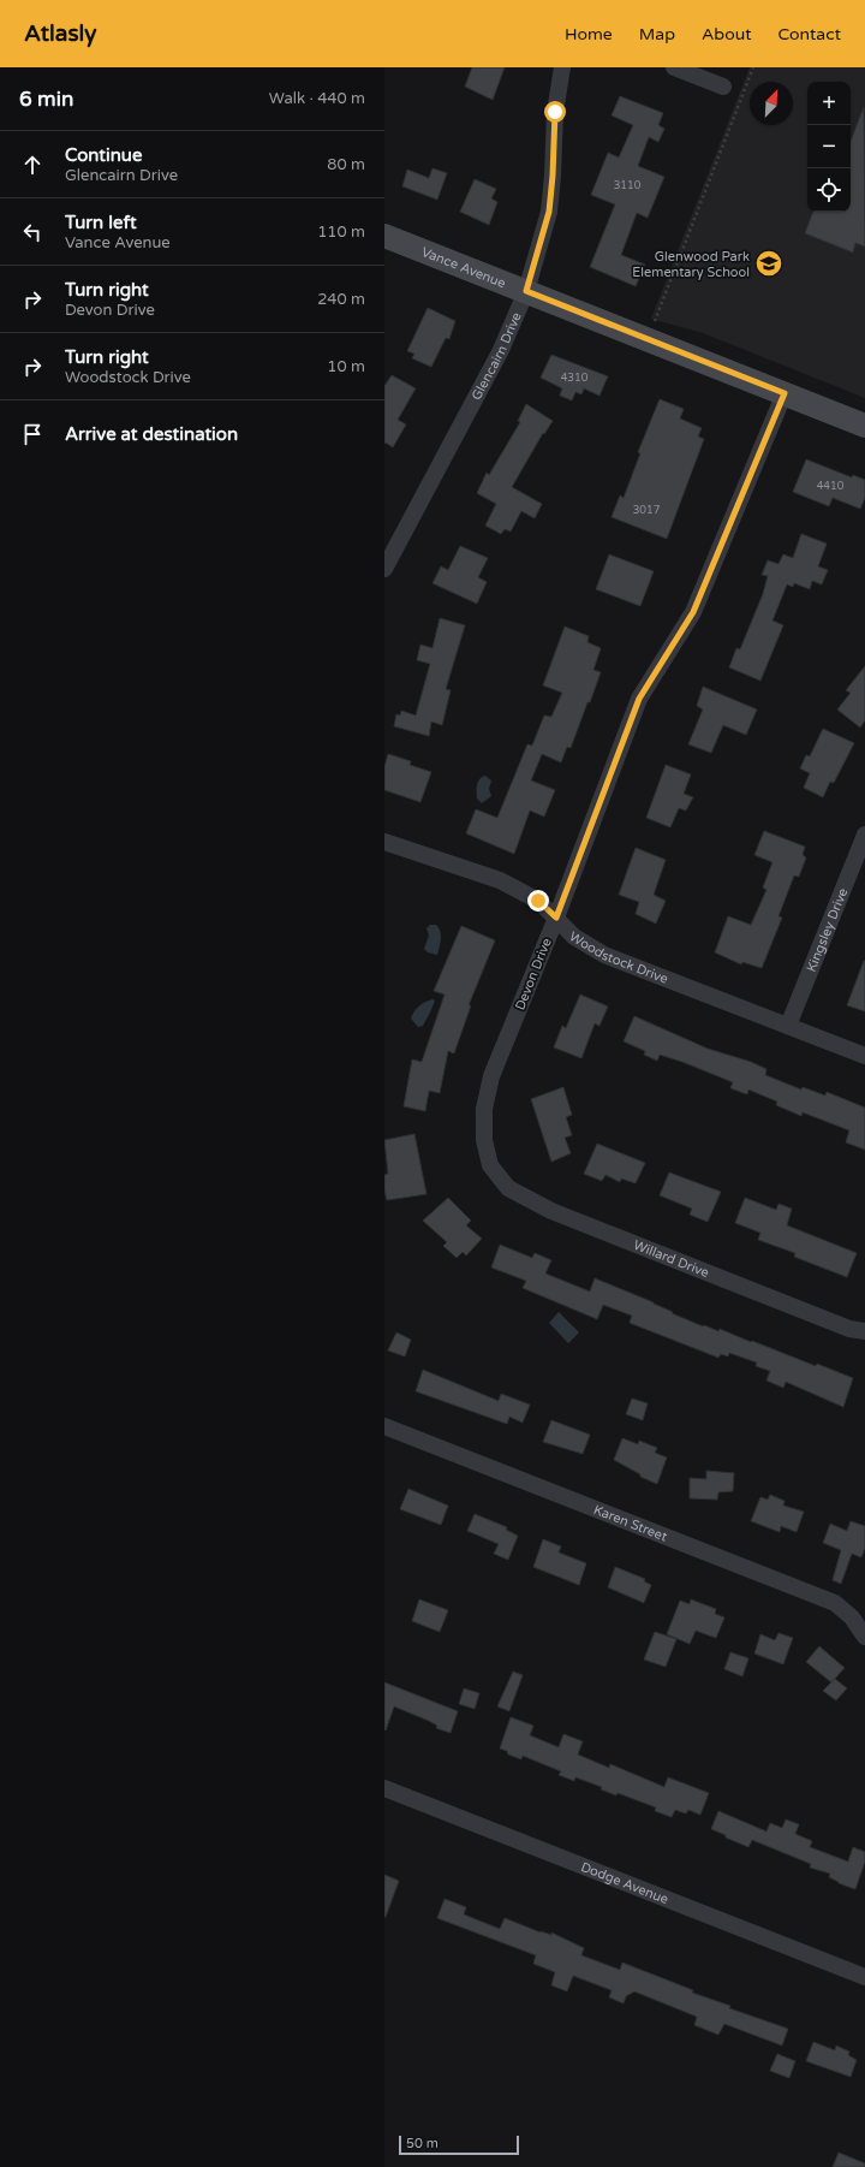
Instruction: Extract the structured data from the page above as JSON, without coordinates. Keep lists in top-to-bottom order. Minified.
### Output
{"streets":{"street":["Vance Avenue","Glencairn Drive","Kingsley Drive","Woodstock Drive","Devon Drive","Willard Drive","Karen Street","Dodge Avenue"]},"crossings":[["Vance Avenue","Glencairn Drive"],["Vance Avenue","Devon Drive"],["Kingsley Drive","Woodstock Drive"],["Woodstock Drive","Devon Drive"],["Devon Drive","Willard Drive"]],"places":{"school or university":["Glenwood Park Elementary School"]},"house_numbers":["3110","4310","4410","3017"],"scale_bar":"50 m","north":"top right","page":{"header":"Atlasly","nav":["Home","Map","About","Contact"],"heading":["6 min","Walk · 440 m"],"map_buttons":["+","−"],"list":[["Continue","Glencairn Drive","80 m"],["Turn left","Vance Avenue","110 m"],["Turn right","Devon Drive","240 m"],["Turn right","Woodstock Drive","10 m"],"Arrive at destination"],"scale":"50 m"}}
